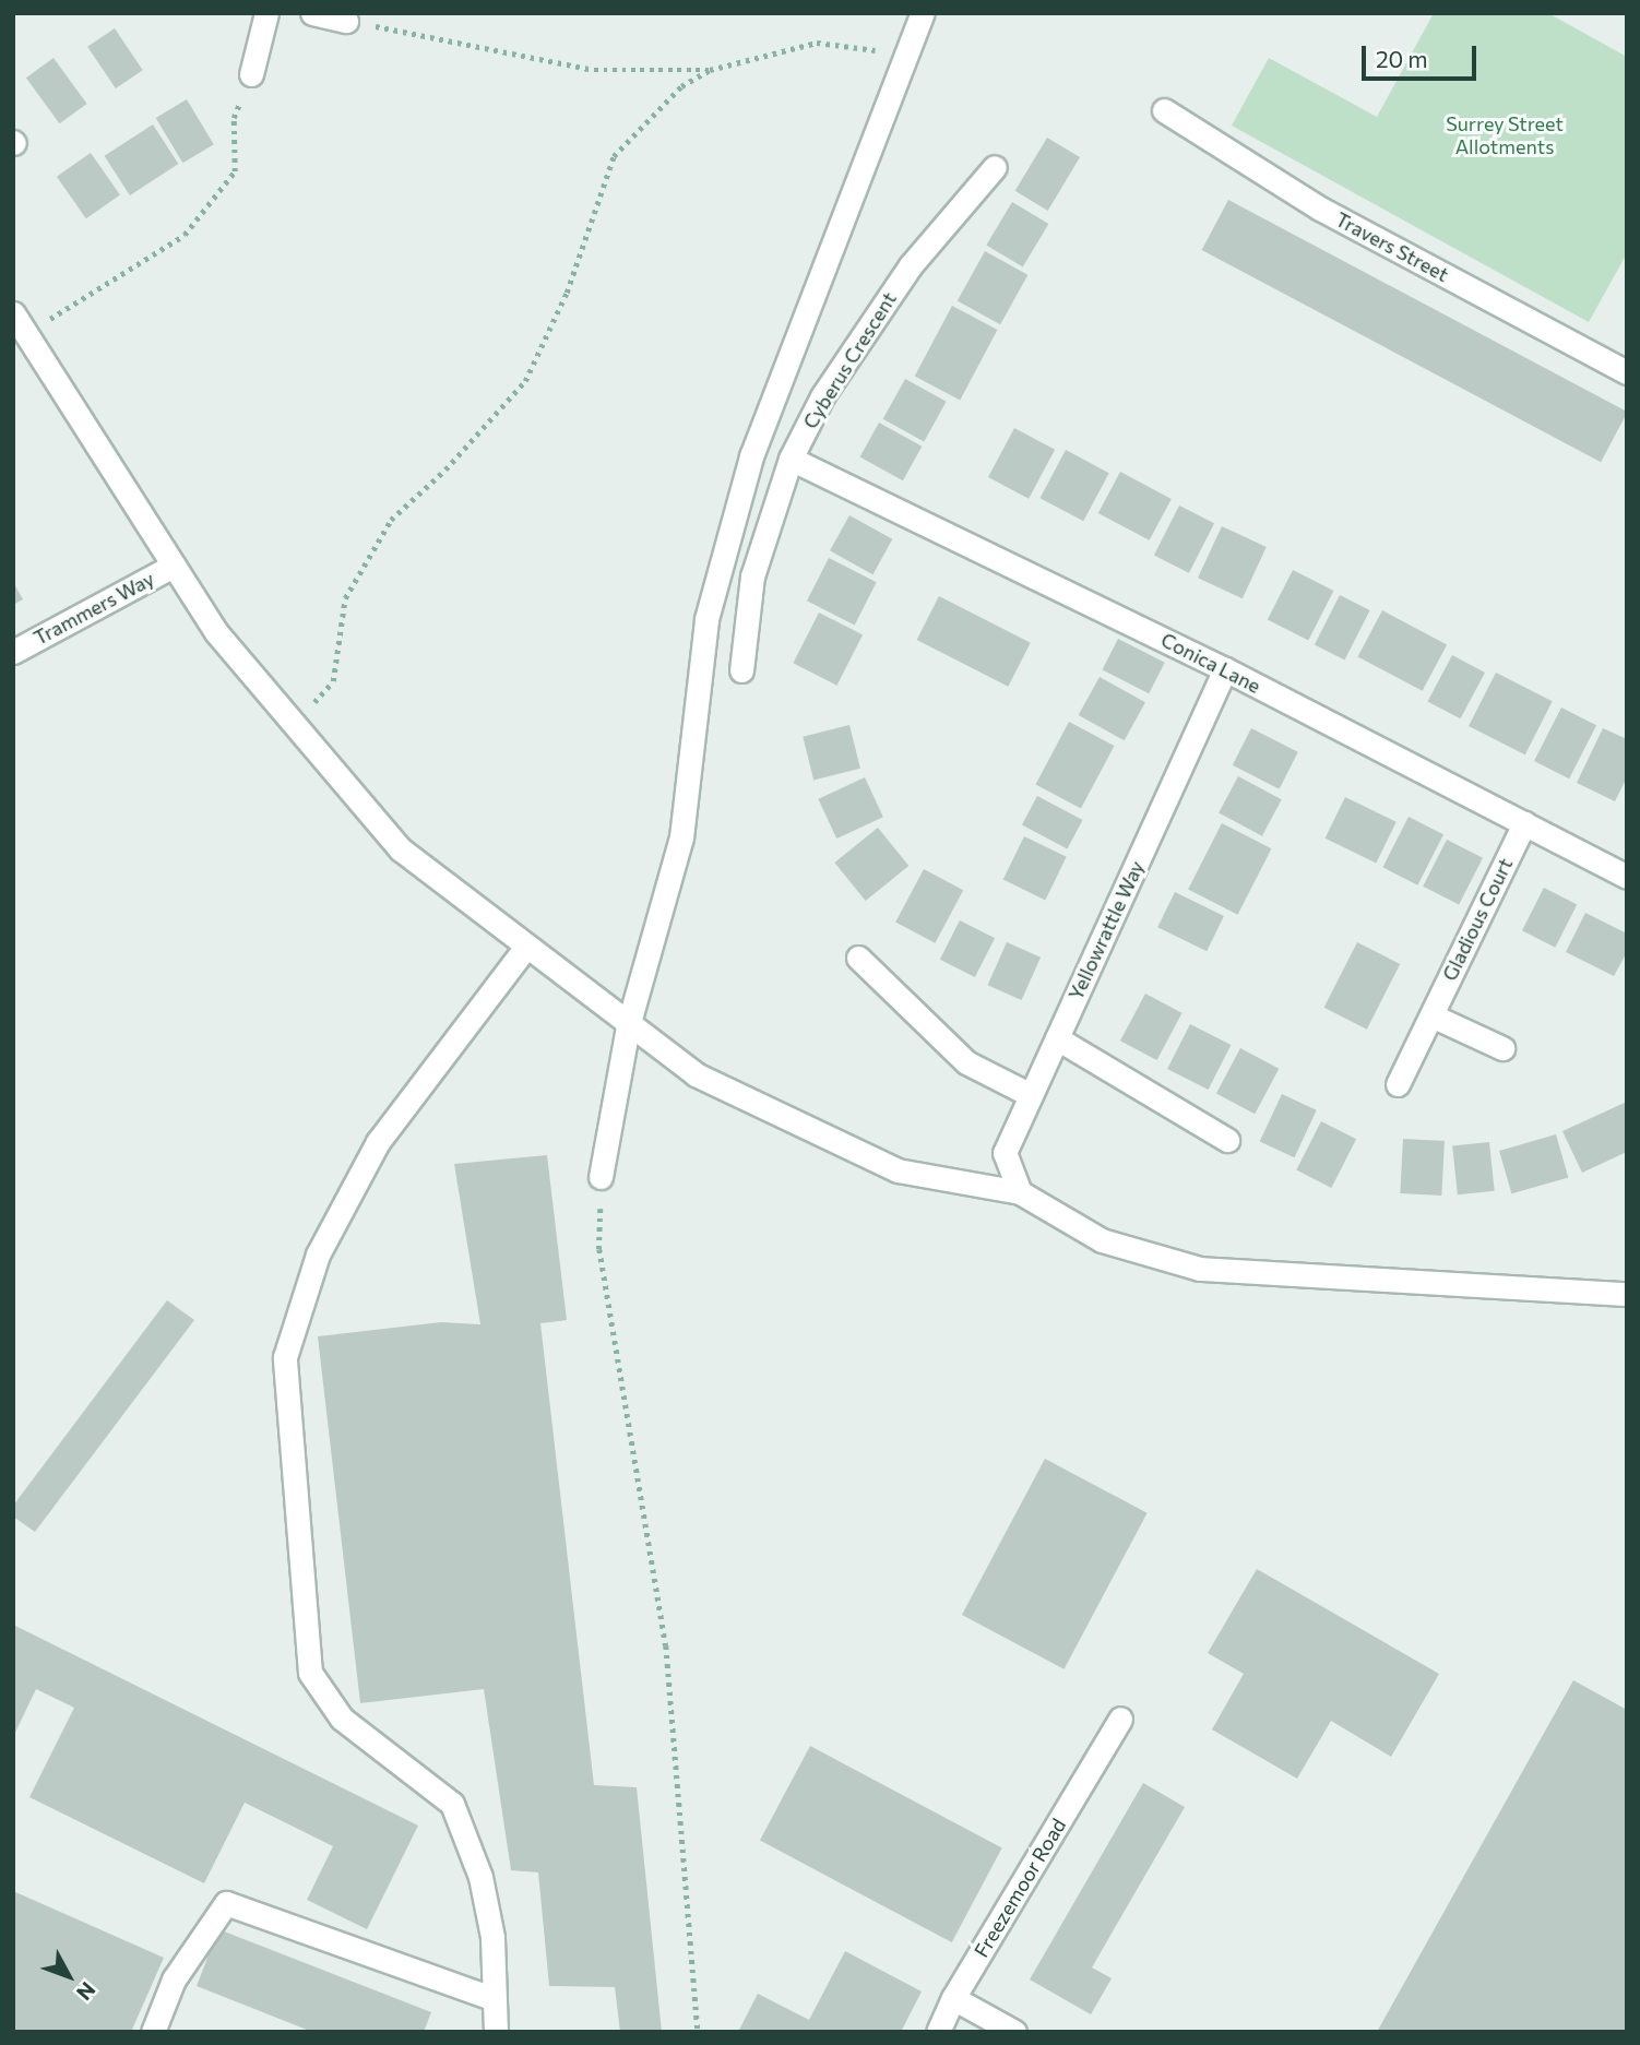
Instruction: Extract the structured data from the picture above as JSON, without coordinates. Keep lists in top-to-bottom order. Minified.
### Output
{"streets":{"street":["Travers Street","Cyberus Crescent","Trammers Way","Conica Lane","Gladious Court","Yellowrattle Way","Freezemoor Road"]},"crossings":[["Cyberus Crescent","Conica Lane"],["Conica Lane","Gladious Court"],["Conica Lane","Yellowrattle Way"]],"parks":["Surrey Street Allotments"],"scale_bar":"20 m","north":"bottom right"}
